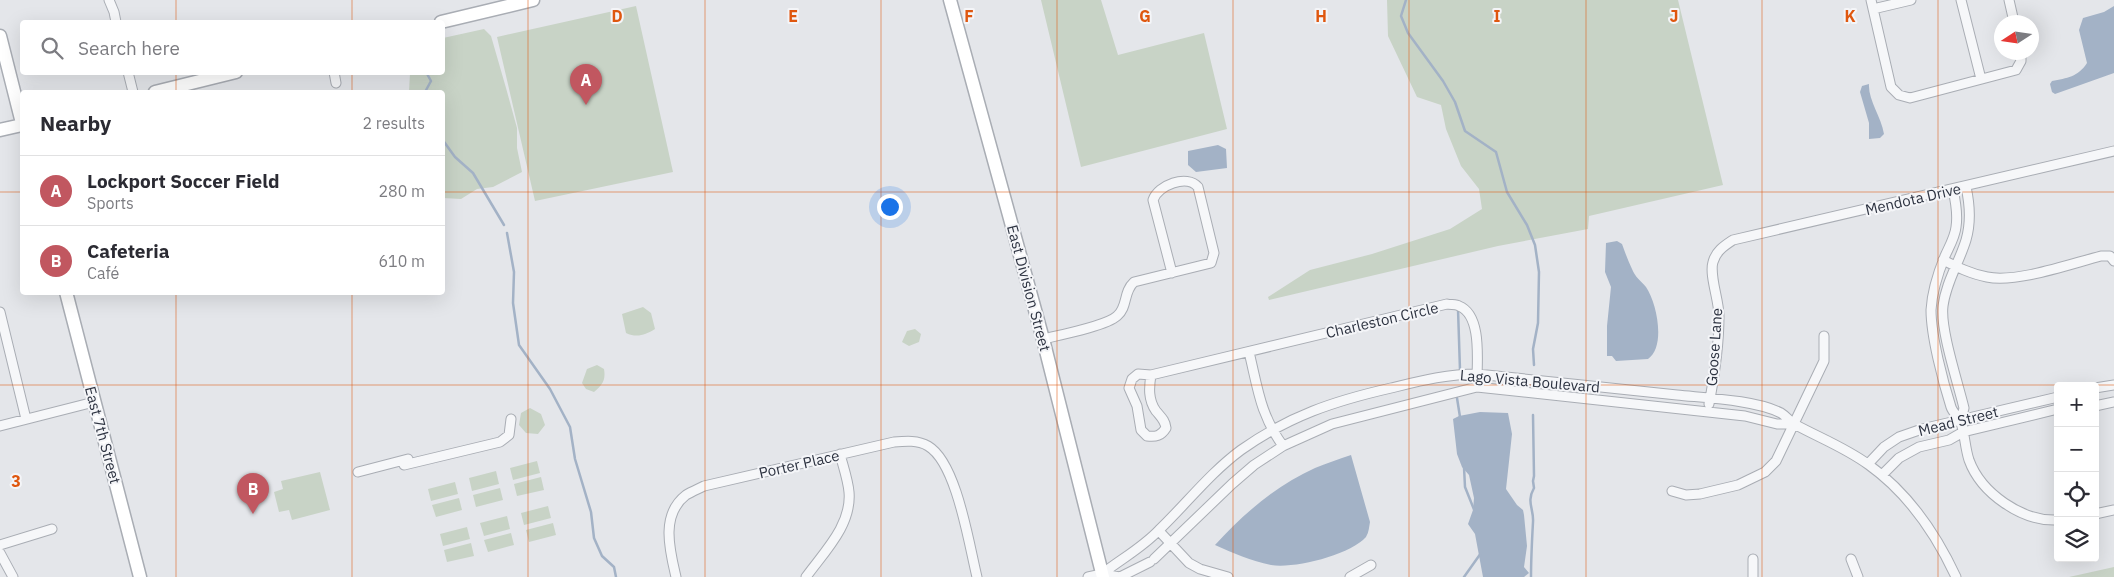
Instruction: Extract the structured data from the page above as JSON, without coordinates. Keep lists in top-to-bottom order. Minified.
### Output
{"streets":{"street":["Mendota Drive","East Division Street","Charleston Circle","Goose Lane","Lago Vista Boulevard","Mead Street","East 7th Street","Porter Place"]},"crossings":[["Mendota Drive","Goose Lane"],["East Division Street","Lago Vista Boulevard"],["Charleston Circle","Lago Vista Boulevard"],["Goose Lane","Lago Vista Boulevard"],["Lago Vista Boulevard","Mead Street"]],"north":"left","page":{"search":"Search here","pins":["A","B"],"heading":["Nearby","2 results"],"list":[{"mark":"A","name":"Lockport Soccer Field","note":"Sports","value":"280 m"},{"mark":"B","name":"Cafeteria","note":"Café","value":"610 m"}],"map_buttons":["+","−"]},"grid":{"columns":["D","E","F","G","H","I","J","K"],"rows":["3"]}}
